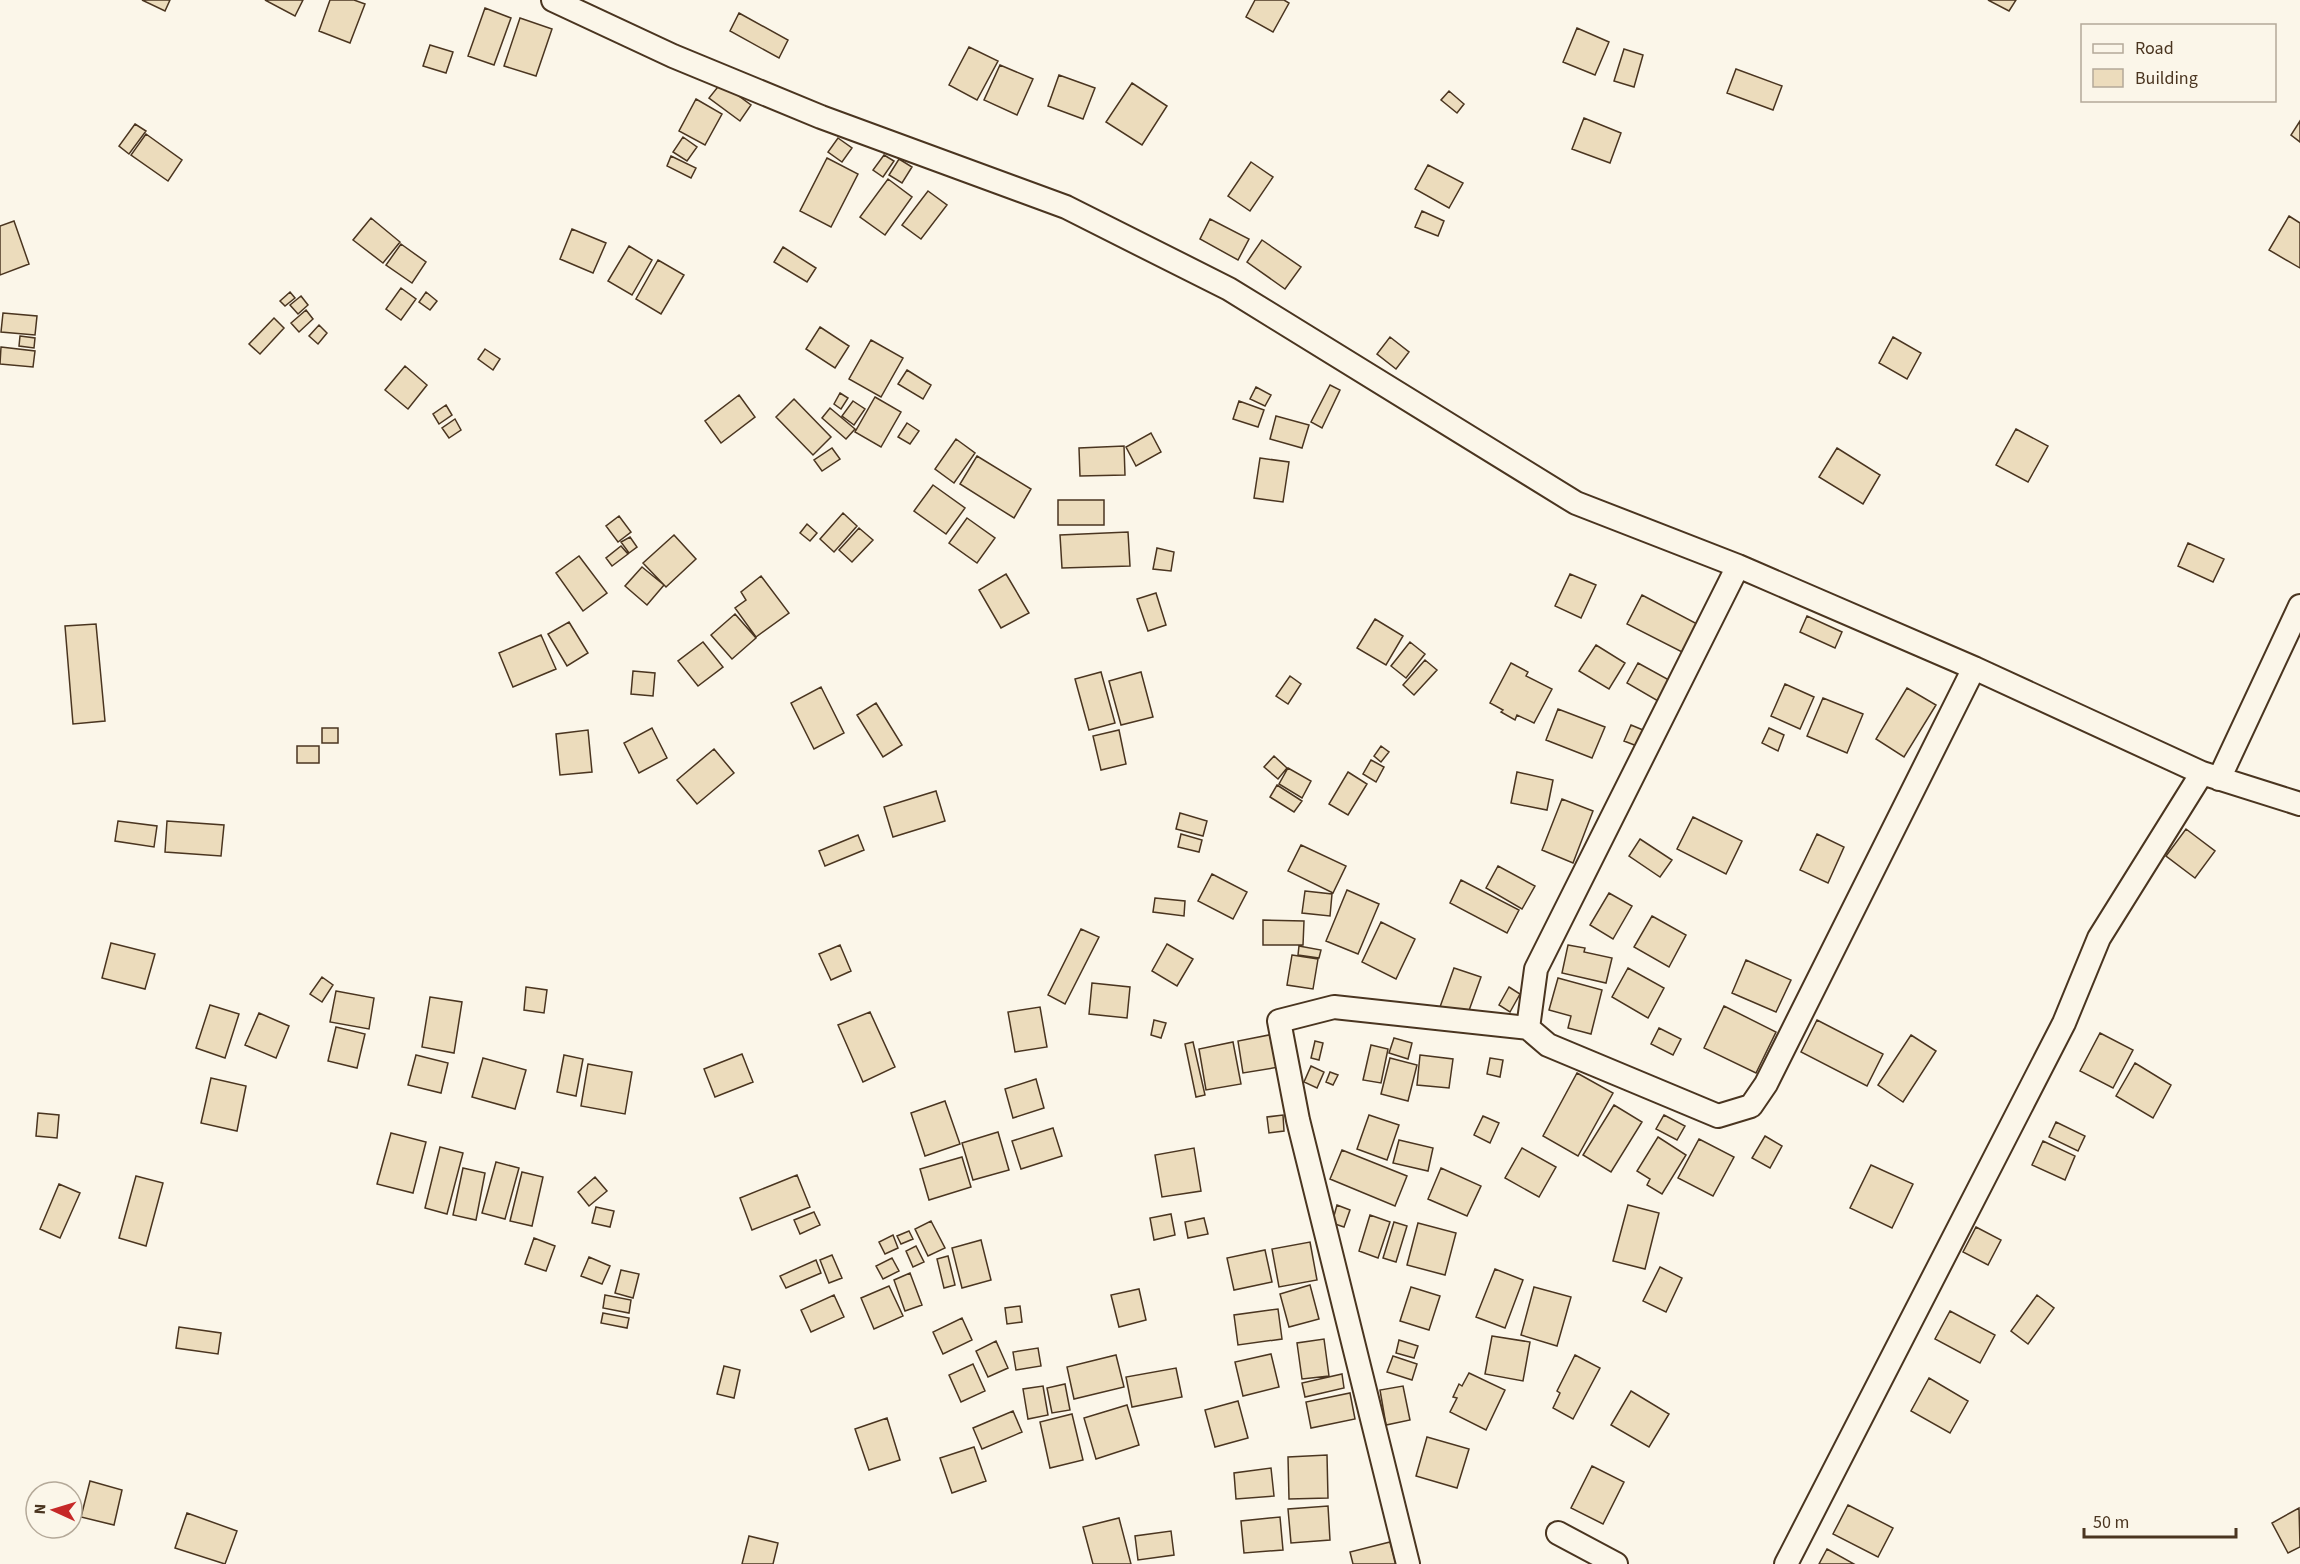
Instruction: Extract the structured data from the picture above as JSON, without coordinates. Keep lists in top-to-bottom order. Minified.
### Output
{"legend":["Road","Building"],"scale_bar":"50 m","north":"left"}
